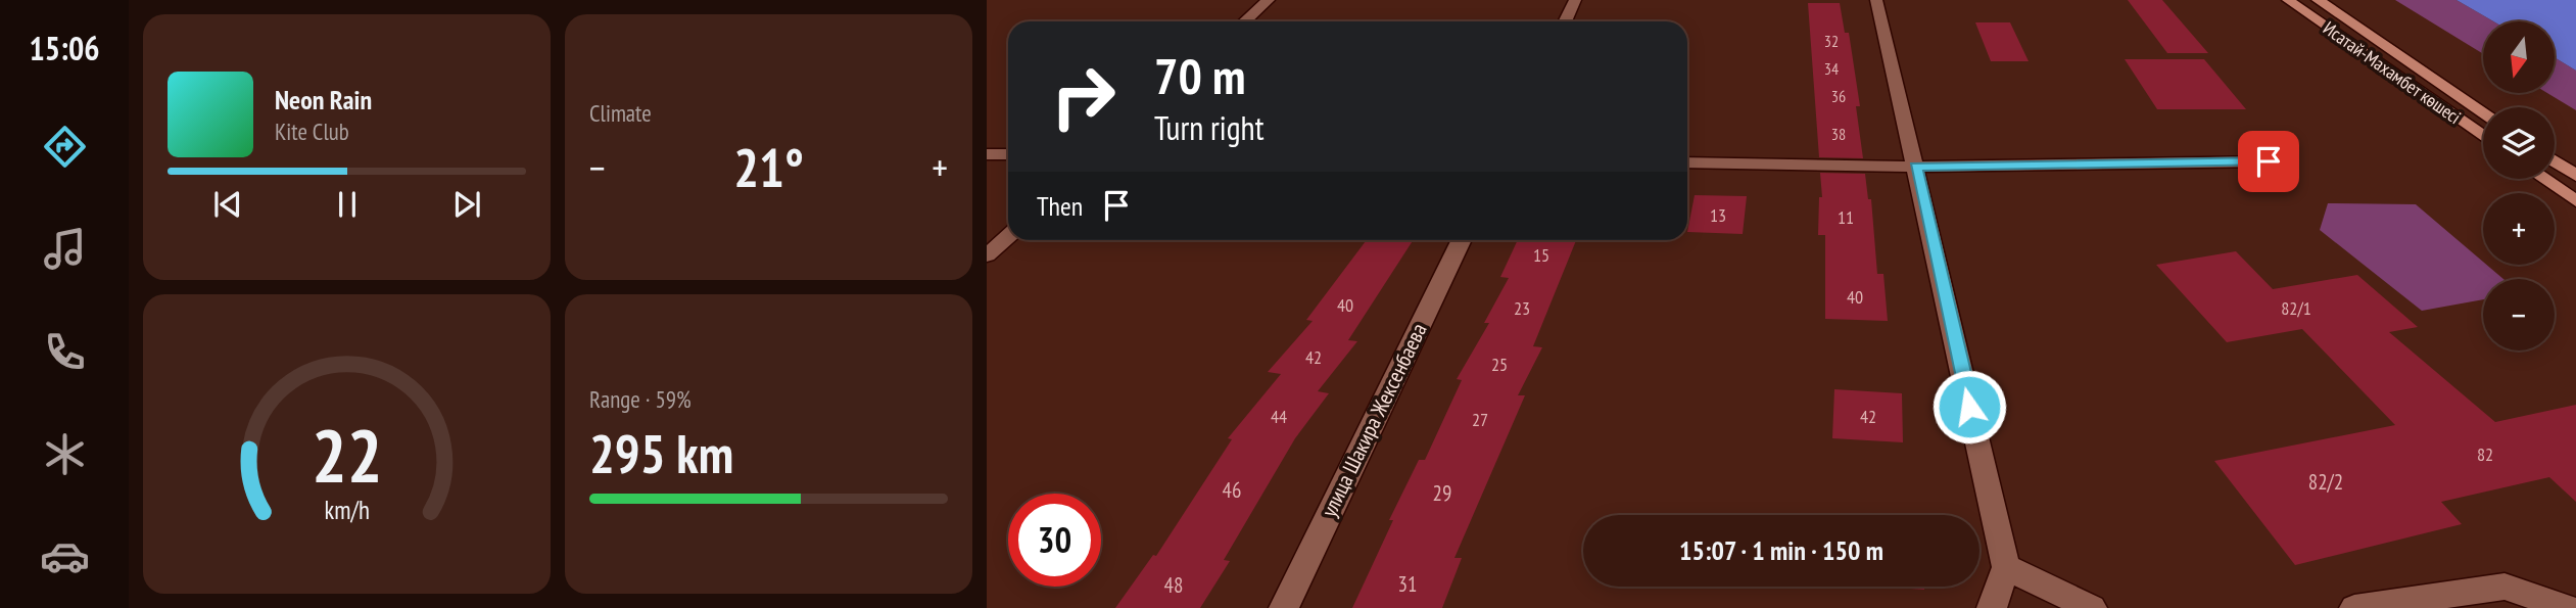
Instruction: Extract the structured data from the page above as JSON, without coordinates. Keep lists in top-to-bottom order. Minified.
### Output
{"streets":{"main road":["Исатай-Махамбет көшесі"],"street":["улица Шакира Жексенбаева"]},"house_numbers":["32","34","36","38","13","11","15","40","40","23","82/1","42","25","44","42","27","82","82/2","46","29","31","48"],"north":"bottom","page":{"tabs":"15:06","tile":["Climate",["Range · 59%","295 km"]],"map_buttons":["+","−"],"turn":["70 m","Turn right"],"song":["Neon Rain","Kite Club"],"heat":["−","21°","+"],"then":"Then","limit":"30","trip":"15:07 · 1 min · 150 m","gauge":["22","km/h"]}}
